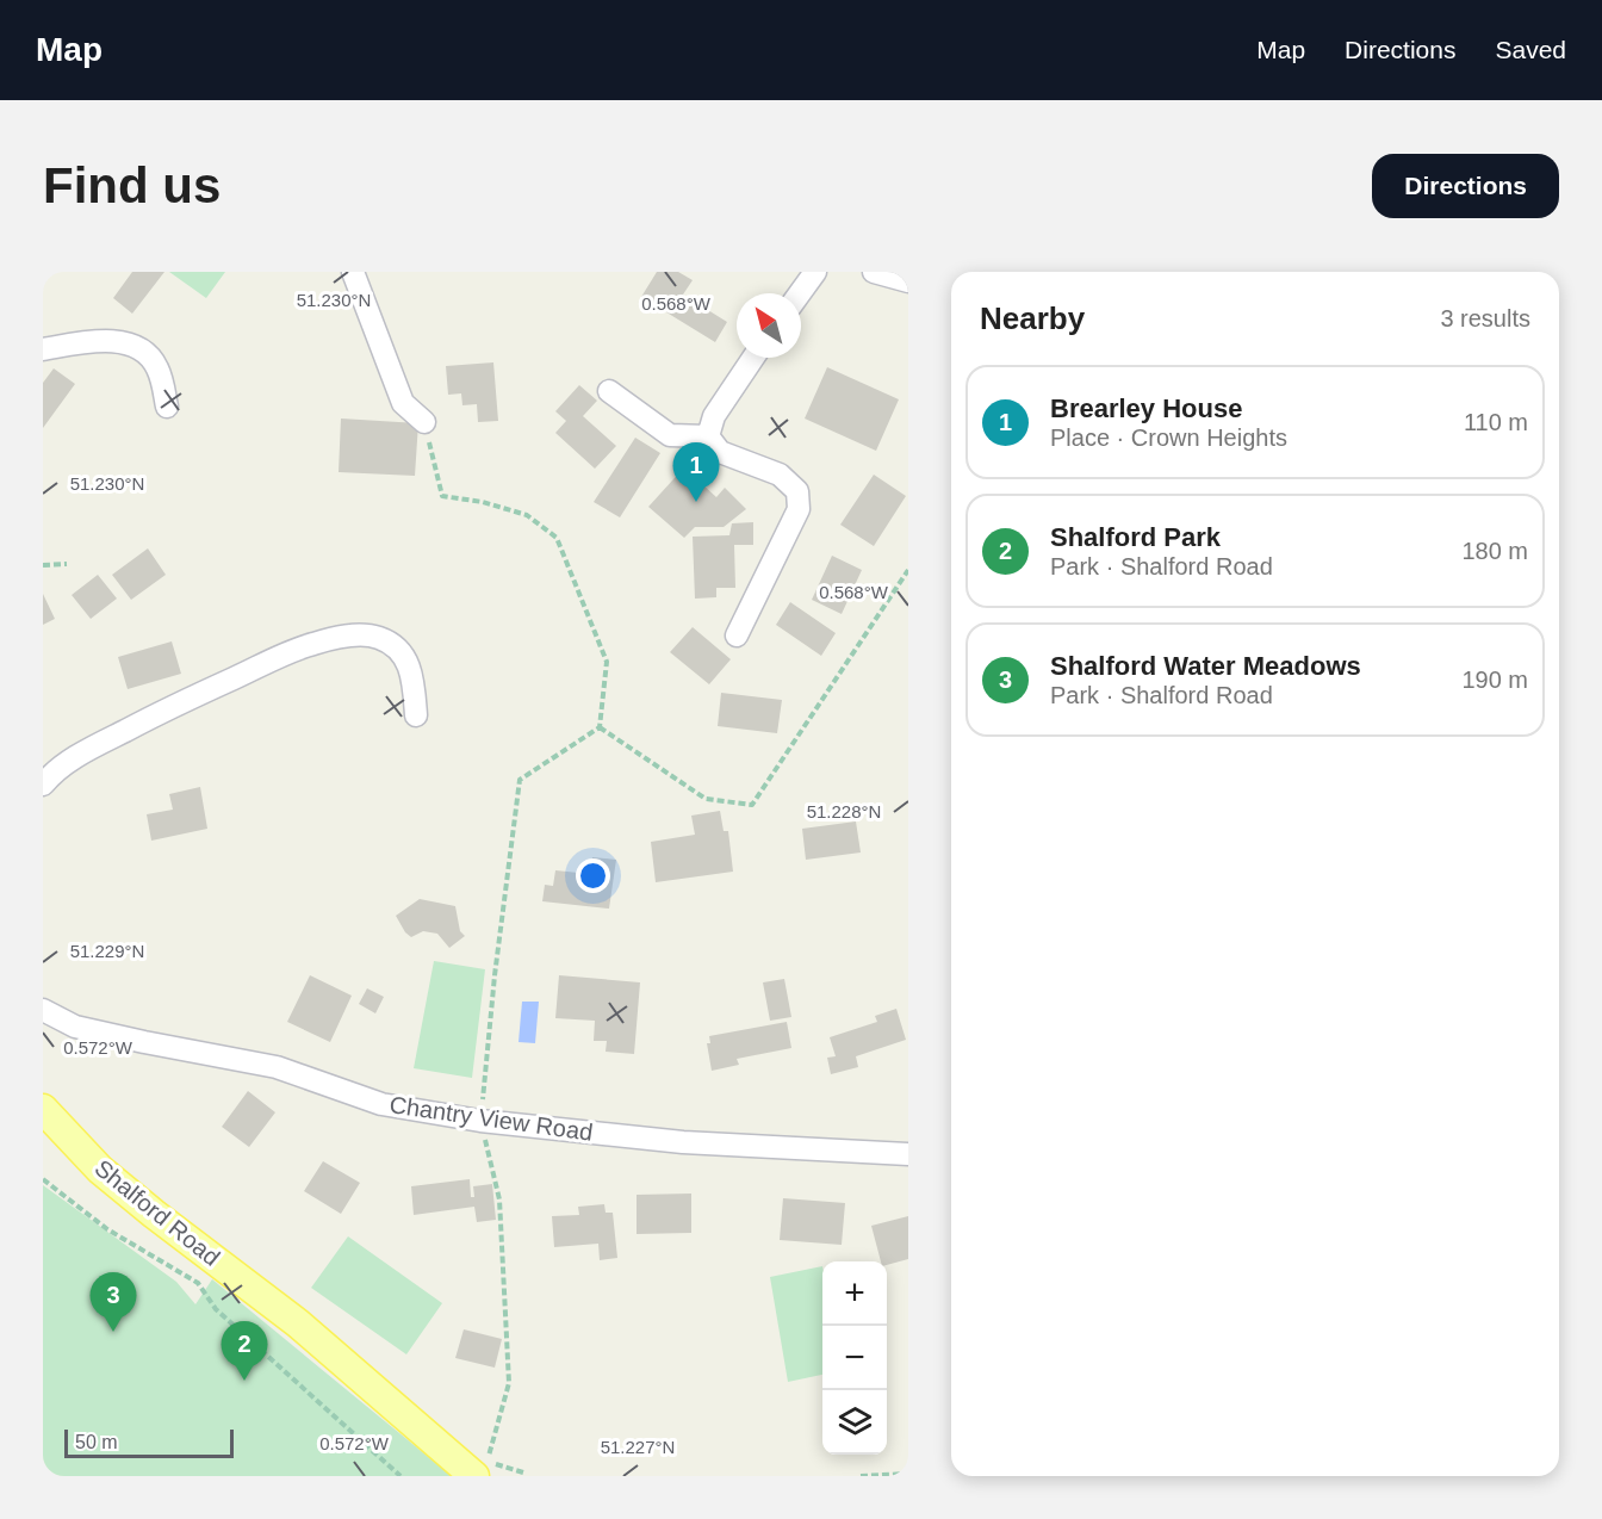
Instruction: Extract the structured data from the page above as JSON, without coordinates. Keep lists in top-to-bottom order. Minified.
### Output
{"streets":{"main road":["Shalford Road"],"street":["Chantry View Road"]},"scale_bar":"50 m","north":"top left","page":{"header":"Map","nav":["Map","Directions","Saved"],"buttons":"Directions","title":"Find us","heading":["Nearby","3 results"],"list":[{"mark":"1","name":"Brearley House","note":"Place · Crown Heights","value":"110 m"},{"mark":"2","name":"Shalford Park","note":"Park · Shalford Road","value":"180 m"},{"mark":"3","name":"Shalford Water Meadows","note":"Park · Shalford Road","value":"190 m"}],"pins":["1","3","2"],"map_buttons":["+","−"],"scale":"50 m"},"coordinates":["51.230°N","0.568°W","51.228°N","51.229°N","0.572°W","51.227°N"]}
